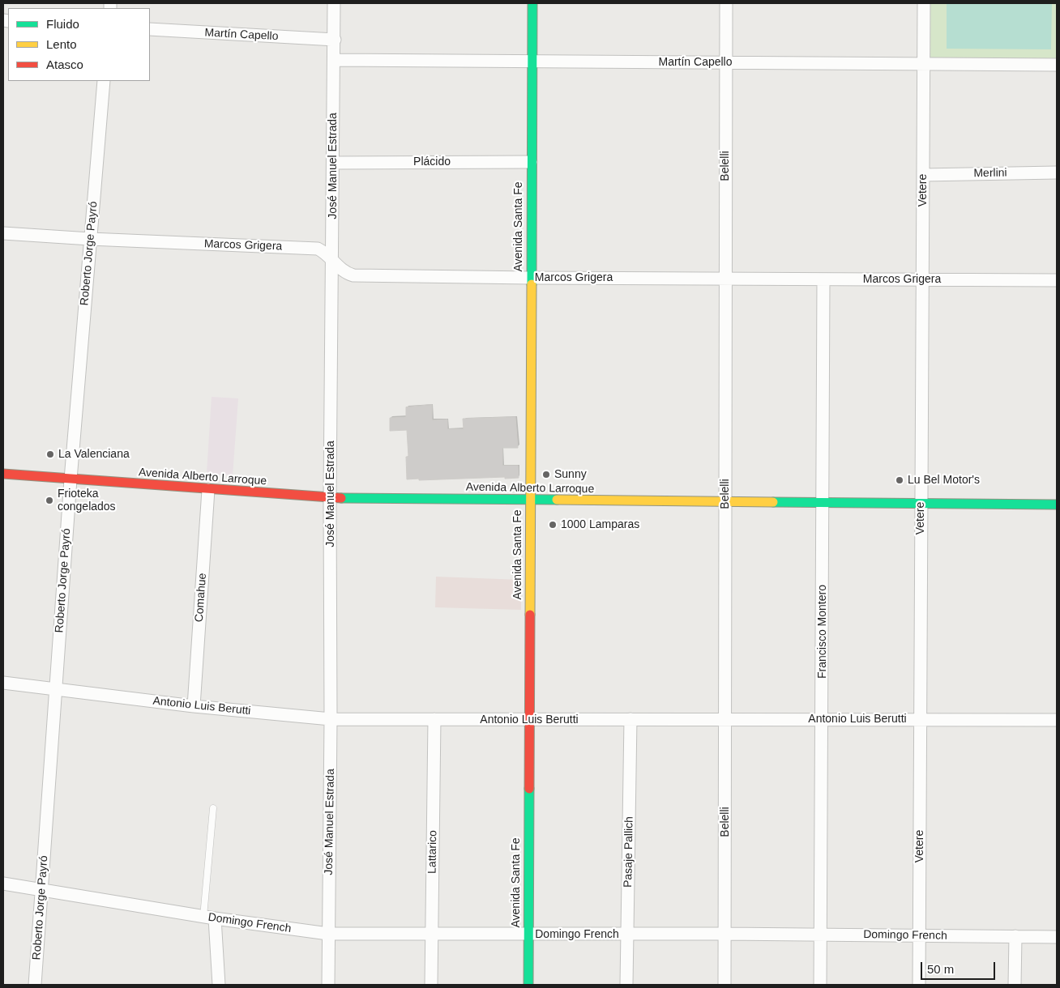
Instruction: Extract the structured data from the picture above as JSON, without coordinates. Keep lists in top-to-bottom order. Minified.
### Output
{"streets":{"main road":["Avenida Santa Fe","Avenida Alberto Larroque"],"street":["Martín Capello","Plácido","José Manuel Estrada","Belelli","Merlini","Vetere","Marcos Grigera","Roberto Jorge Payró","Comahue","Francisco Montero","Antonio Luis Berutti","Lattarico","Pasaje Pallich","Domingo French"]},"crossings":[["Martín Capello","José Manuel Estrada"],["Martín Capello","Belelli"],["Martín Capello","Vetere"],["Martín Capello","Avenida Santa Fe"],["Plácido","José Manuel Estrada"],["Plácido","Avenida Santa Fe"],["José Manuel Estrada","Marcos Grigera"],["José Manuel Estrada","Avenida Alberto Larroque"],["José Manuel Estrada","Antonio Luis Berutti"],["José Manuel Estrada","Domingo French"],["Belelli","Marcos Grigera"],["Belelli","Avenida Alberto Larroque"],["Belelli","Antonio Luis Berutti"],["Belelli","Domingo French"],["Merlini","Vetere"],["Vetere","Marcos Grigera"],["Vetere","Avenida Alberto Larroque"],["Vetere","Antonio Luis Berutti"],["Vetere","Domingo French"],["Avenida Santa Fe","Marcos Grigera"],["Avenida Santa Fe","Avenida Alberto Larroque"],["Avenida Santa Fe","Antonio Luis Berutti"],["Avenida Santa Fe","Domingo French"],["Marcos Grigera","Roberto Jorge Payró"],["Marcos Grigera","Francisco Montero"],["Roberto Jorge Payró","Avenida Alberto Larroque"],["Roberto Jorge Payró","Antonio Luis Berutti"],["Roberto Jorge Payró","Domingo French"],["Avenida Alberto Larroque","Comahue"],["Avenida Alberto Larroque","Francisco Montero"],["Comahue","Antonio Luis Berutti"],["Francisco Montero","Antonio Luis Berutti"],["Francisco Montero","Domingo French"],["Antonio Luis Berutti","Lattarico"],["Antonio Luis Berutti","Pasaje Pallich"],["Lattarico","Domingo French"],["Pasaje Pallich","Domingo French"]],"places":["La Valenciana","Sunny","Lu Bel Motor's","Frioteka congelados","1000 Lamparas"],"legend":["Fluido","Lento","Atasco"],"scale_bar":"50 m"}
